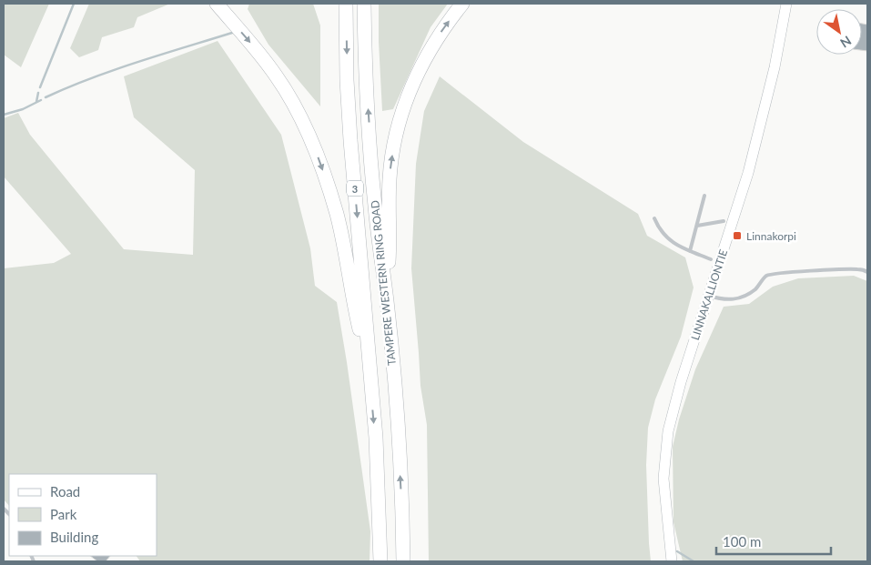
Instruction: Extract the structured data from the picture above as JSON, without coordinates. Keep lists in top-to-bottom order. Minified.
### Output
{"streets":{"highway":["3","TAMPERE WESTERN RING ROAD"],"main road":["LINNAKALLIONTIE"]},"places":{"transit":["Linnakorpi"]},"legend":["Road","Park","Building"],"scale_bar":"100 m","north":"bottom right"}
